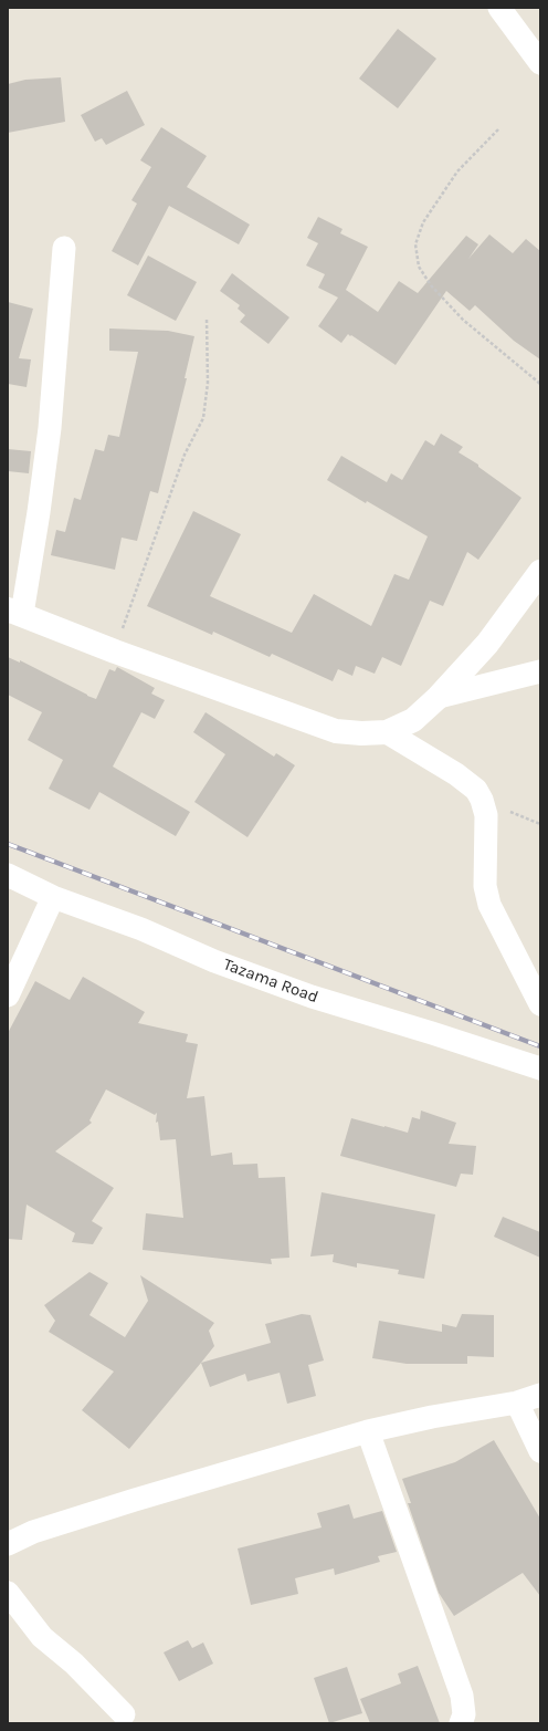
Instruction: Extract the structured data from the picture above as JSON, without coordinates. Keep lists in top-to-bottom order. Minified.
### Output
{"streets":{"street":["Tazama Road"]}}
